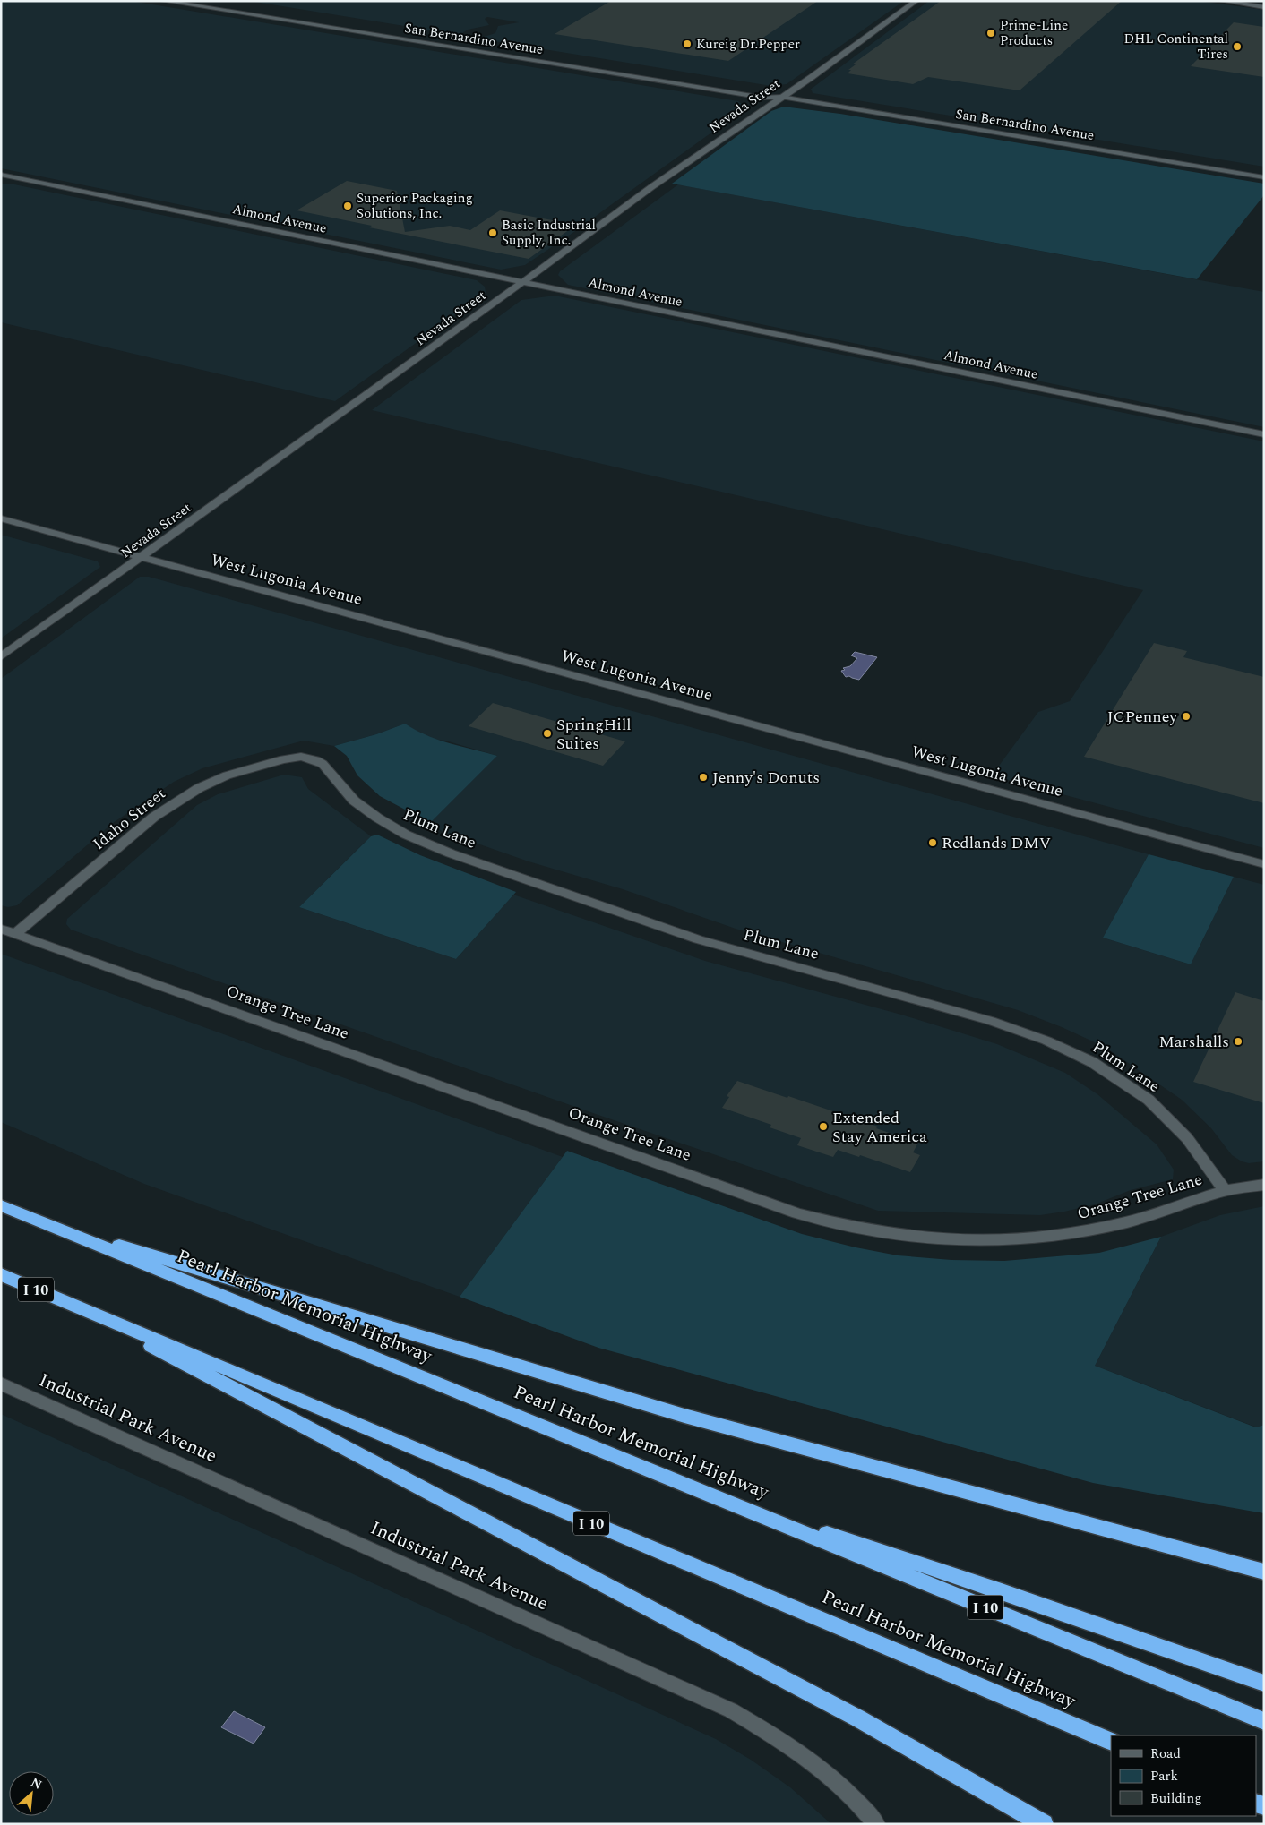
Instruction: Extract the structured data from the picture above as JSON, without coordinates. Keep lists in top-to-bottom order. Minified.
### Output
{"streets":{"highway":["I 10","Pearl Harbor Memorial Highway"],"street":["San Bernardino Avenue","Nevada Street","Almond Avenue","West Lugonia Avenue","Idaho Street","Plum Lane","Orange Tree Lane","Industrial Park Avenue"]},"crossings":[["San Bernardino Avenue","Nevada Street"],["Nevada Street","Almond Avenue"],["Nevada Street","West Lugonia Avenue"],["Idaho Street","Plum Lane"],["Idaho Street","Orange Tree Lane"],["Plum Lane","Orange Tree Lane"]],"places":["Prime-Line Products","Kureig Dr.Pepper","DHL Continental Tires","Superior Packaging Solutions, Inc.","Basic Industrial Supply, Inc.","JCPenney","SpringHill Suites","Jenny's Donuts","Redlands DMV","Marshalls","Extended Stay America"],"legend":["Road","Park","Building"],"north":"top right"}
